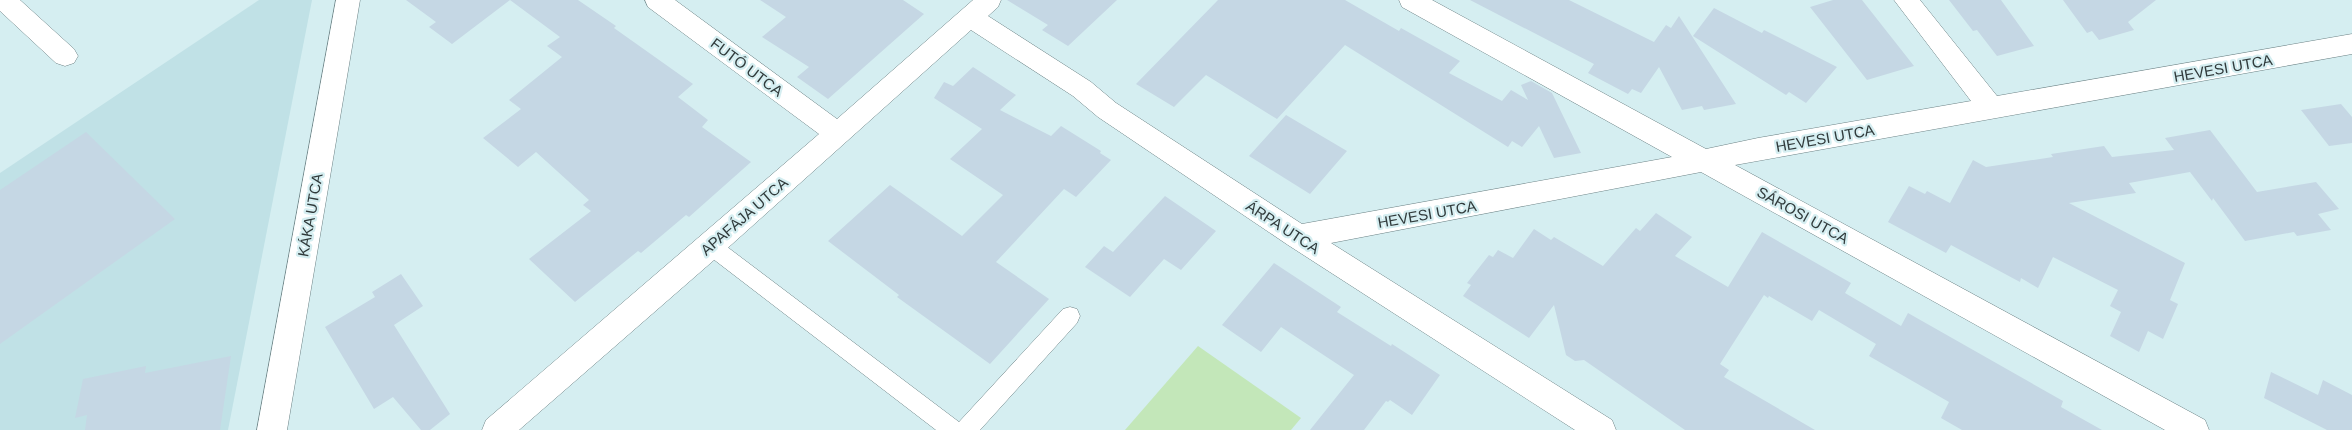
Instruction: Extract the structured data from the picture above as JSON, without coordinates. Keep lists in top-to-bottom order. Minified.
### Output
{"streets":{"street":["FUTÓ UTCA","HEVESI UTCA","KÁKA UTCA","SÁROSI UTCA","APAFÁJA UTCA","ÁRPA UTCA"]},"crossings":[["FUTÓ UTCA","APAFÁJA UTCA"],["HEVESI UTCA","SÁROSI UTCA"],["HEVESI UTCA","ÁRPA UTCA"],["APAFÁJA UTCA","ÁRPA UTCA"]]}
